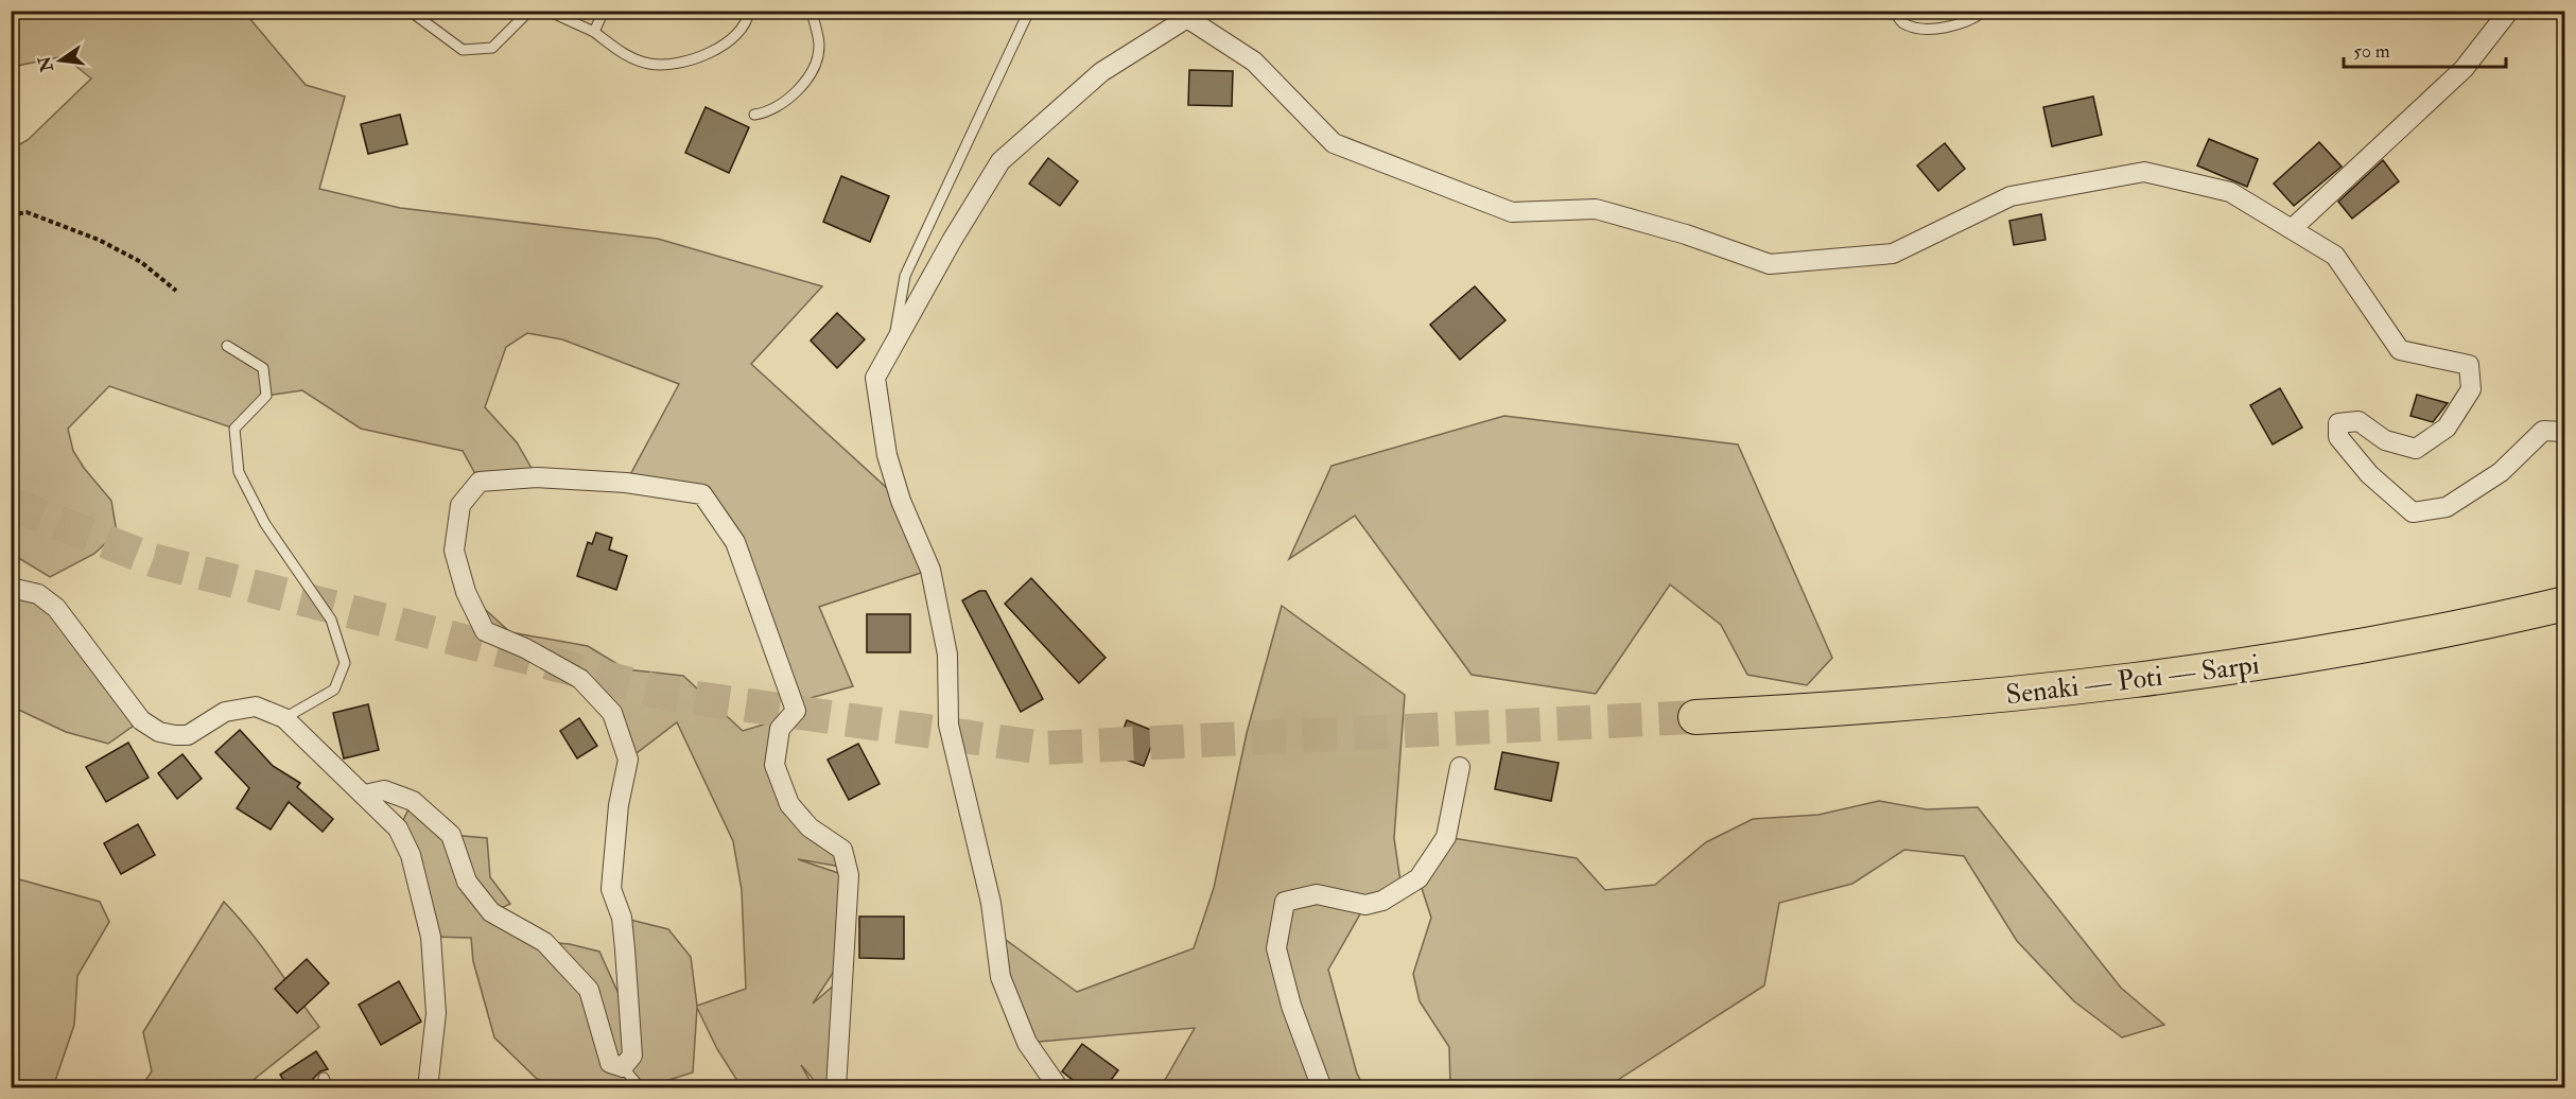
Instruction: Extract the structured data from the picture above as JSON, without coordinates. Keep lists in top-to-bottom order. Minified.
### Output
{"streets":{"highway":["Senaki — Poti — Sarpi"]},"scale_bar":"50 m","north":"left"}
